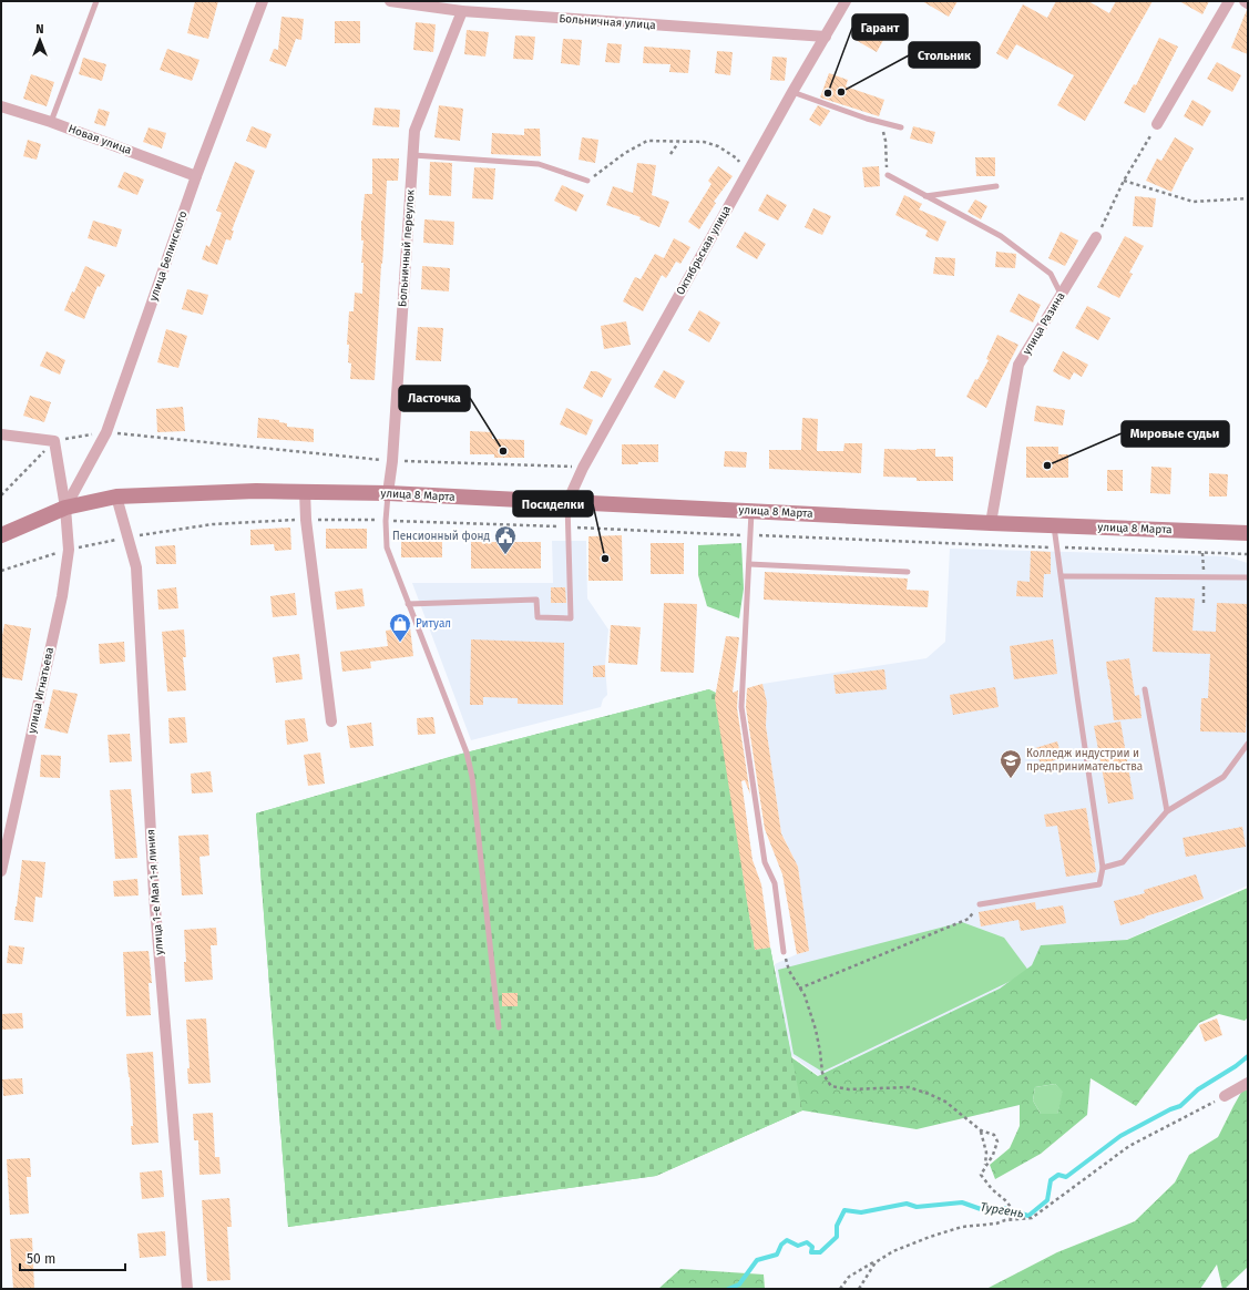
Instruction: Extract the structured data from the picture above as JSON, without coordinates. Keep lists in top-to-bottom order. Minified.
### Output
{"streets":{"main road":["улица 8 Марта"],"street":["Больничная улица","Новая улица","Больничный переулок","Октябрьская улица","улица Белинского","улица Разина","улица Игнатьева","улица 1-е Мая 1-я линия"]},"crossings":[["Больничная улица","Больничный переулок"],["Больничная улица","Октябрьская улица"],["Новая улица","улица Белинского"],["Больничный переулок","улица 8 Марта"],["Октябрьская улица","улица 8 Марта"],["улица Белинского","улица 8 Марта"],["улица Белинского","улица Игнатьева"],["улица Разина","улица 8 Марта"],["улица 8 Марта","улица Игнатьева"],["улица 8 Марта","улица 1-е Мая 1-я линия"]],"water":["Тургень"],"places":{"other":["Стольник","Гарант","Ласточка","Мировые судьи","Посиделки"],"public building":["Пенсионный фонд"],"shop":["Ритуал"],"school or university":["Колледж индустрии и предпринимательства"]},"scale_bar":"50 m","north":"top"}
